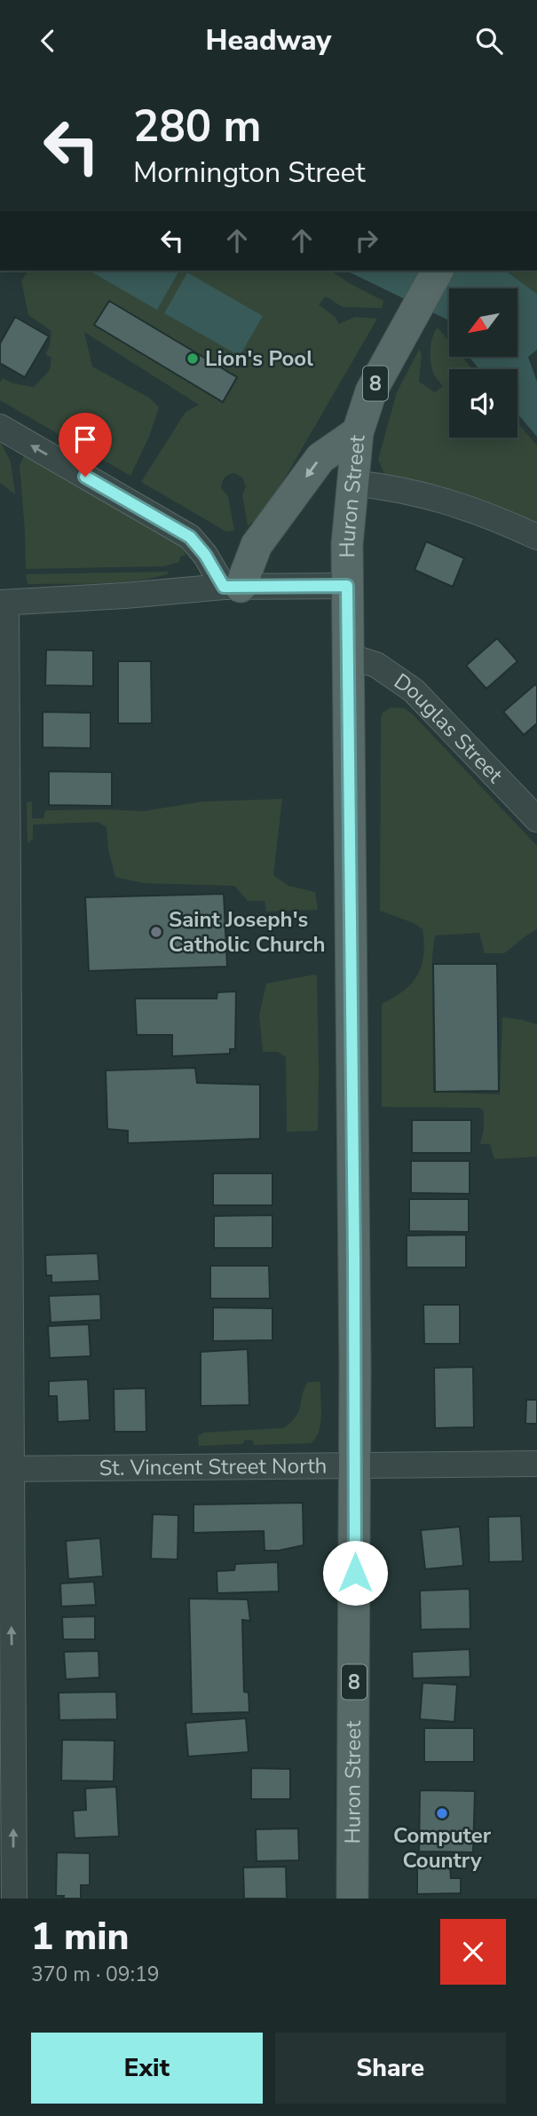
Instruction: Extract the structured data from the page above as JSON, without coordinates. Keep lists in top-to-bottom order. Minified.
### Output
{"streets":{"main road":["8","Huron Street"],"street":["Douglas Street","St. Vincent Street North"]},"crossings":[["Huron Street","Douglas Street"],["Huron Street","St. Vincent Street North"]],"places":["Lion's Pool","Saint Joseph's Catholic Church","Computer Country"],"north":"bottom left","page":{"header":"Headway","turn":["280 m","Mornington Street"],"heading":["1 min","370 m · 09:19"],"buttons":["Exit","Share"]}}
